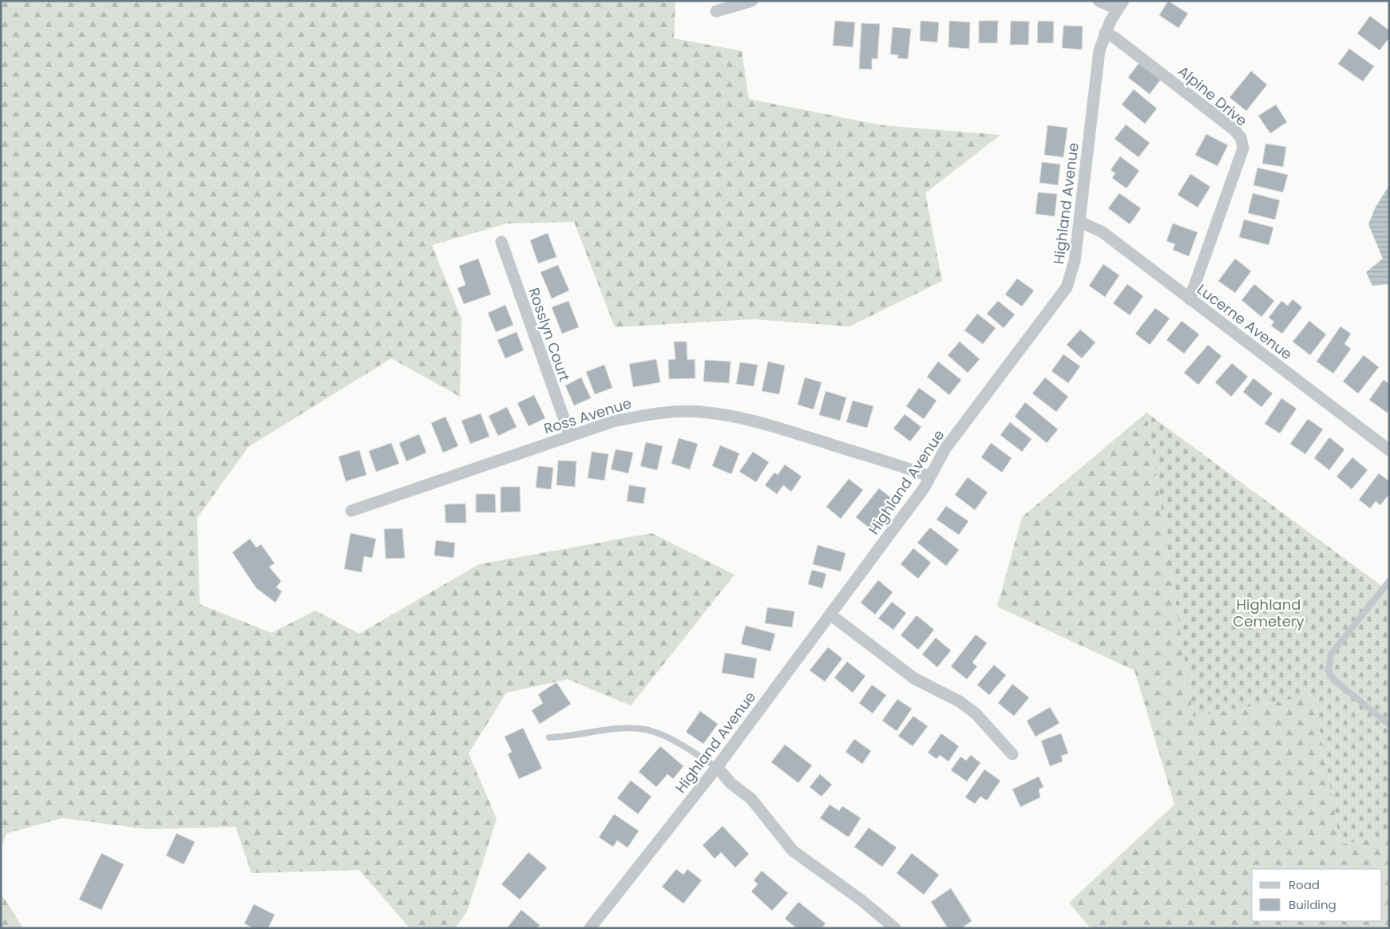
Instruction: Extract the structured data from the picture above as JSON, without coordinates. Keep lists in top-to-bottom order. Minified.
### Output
{"streets":{"street":["Alpine Drive","Highland Avenue","Lucerne Avenue","Rosslyn Court","Ross Avenue"]},"crossings":[["Alpine Drive","Highland Avenue"],["Alpine Drive","Lucerne Avenue"],["Highland Avenue","Lucerne Avenue"],["Highland Avenue","Ross Avenue"],["Rosslyn Court","Ross Avenue"]],"parks":["Highland Cemetery"],"legend":["Road","Building"]}
